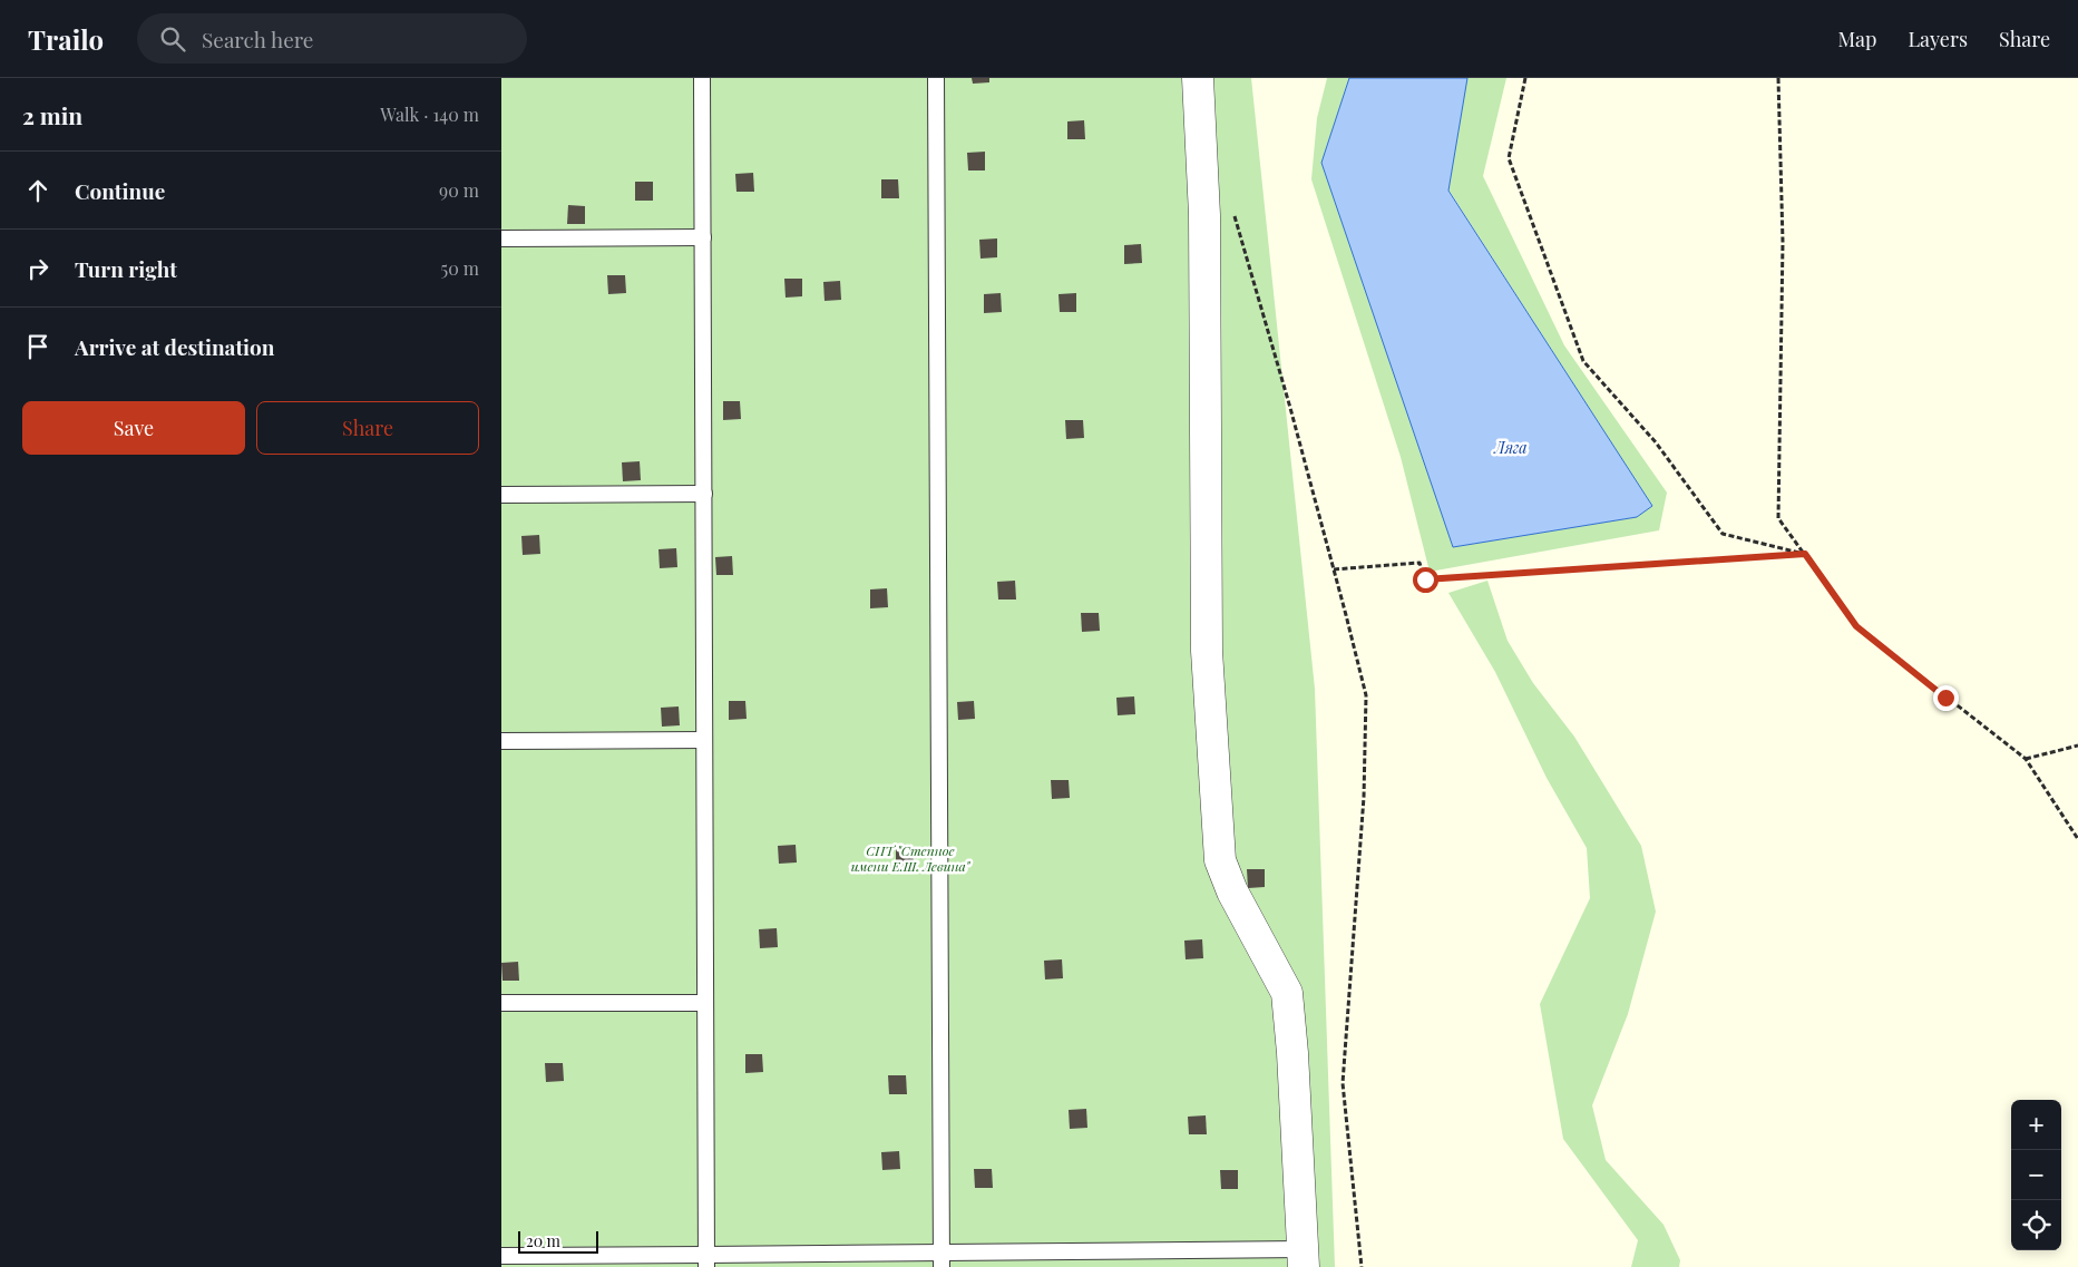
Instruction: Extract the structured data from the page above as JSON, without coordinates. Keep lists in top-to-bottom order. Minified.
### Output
{"water":["Ляга"],"parks":["СНТ \"Степное имени Е.Ш. Левина\""],"scale_bar":"20 m","page":{"header":"Trailo","search":"Search here","nav":["Map","Layers","Share"],"heading":["2 min","Walk · 140 m"],"list":[["Continue","90 m"],["Turn right","50 m"],"Arrive at destination"],"buttons":["Save","Share"],"map_buttons":["+","−"],"scale":"20 m"}}
